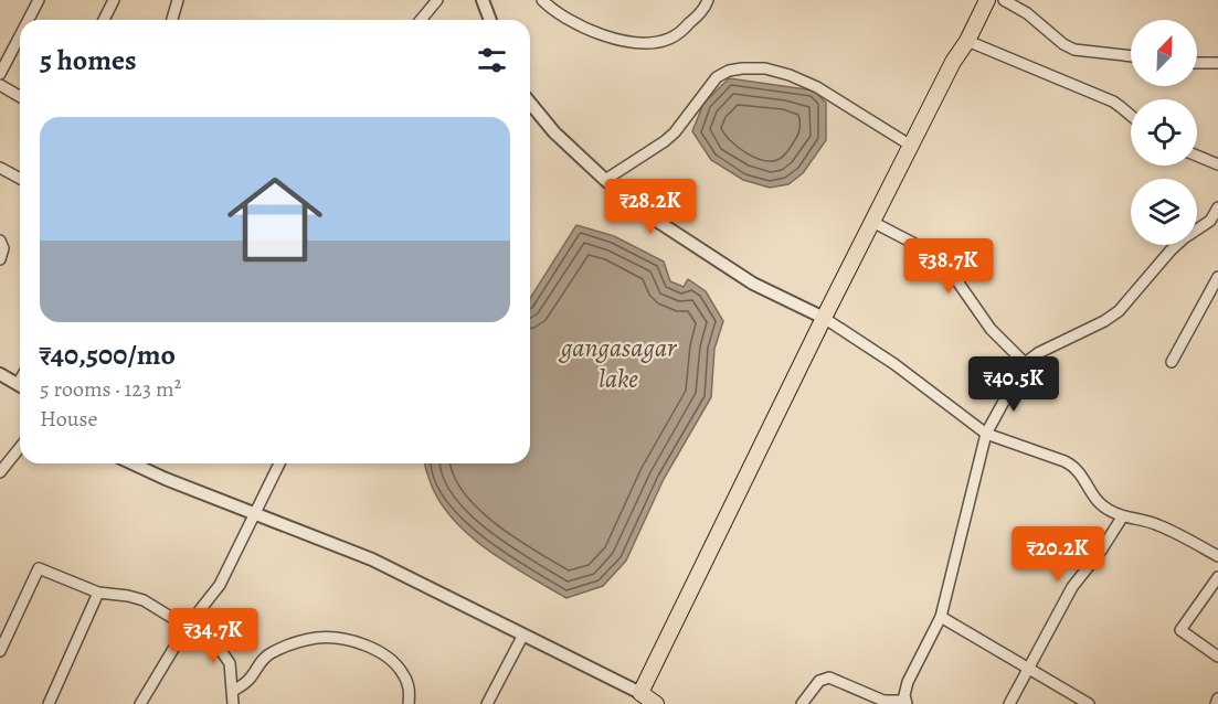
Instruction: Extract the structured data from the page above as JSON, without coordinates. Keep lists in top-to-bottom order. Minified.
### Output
{"water":["gangasagar lake"],"north":"top right","page":{"heading":"5 homes","list":[{"name":"₹40,500/mo","note":"5 rooms · 123 m² · House"}],"price":["₹28.2K","₹38.7K","₹40.5K","₹20.2K","₹34.7K"]}}
